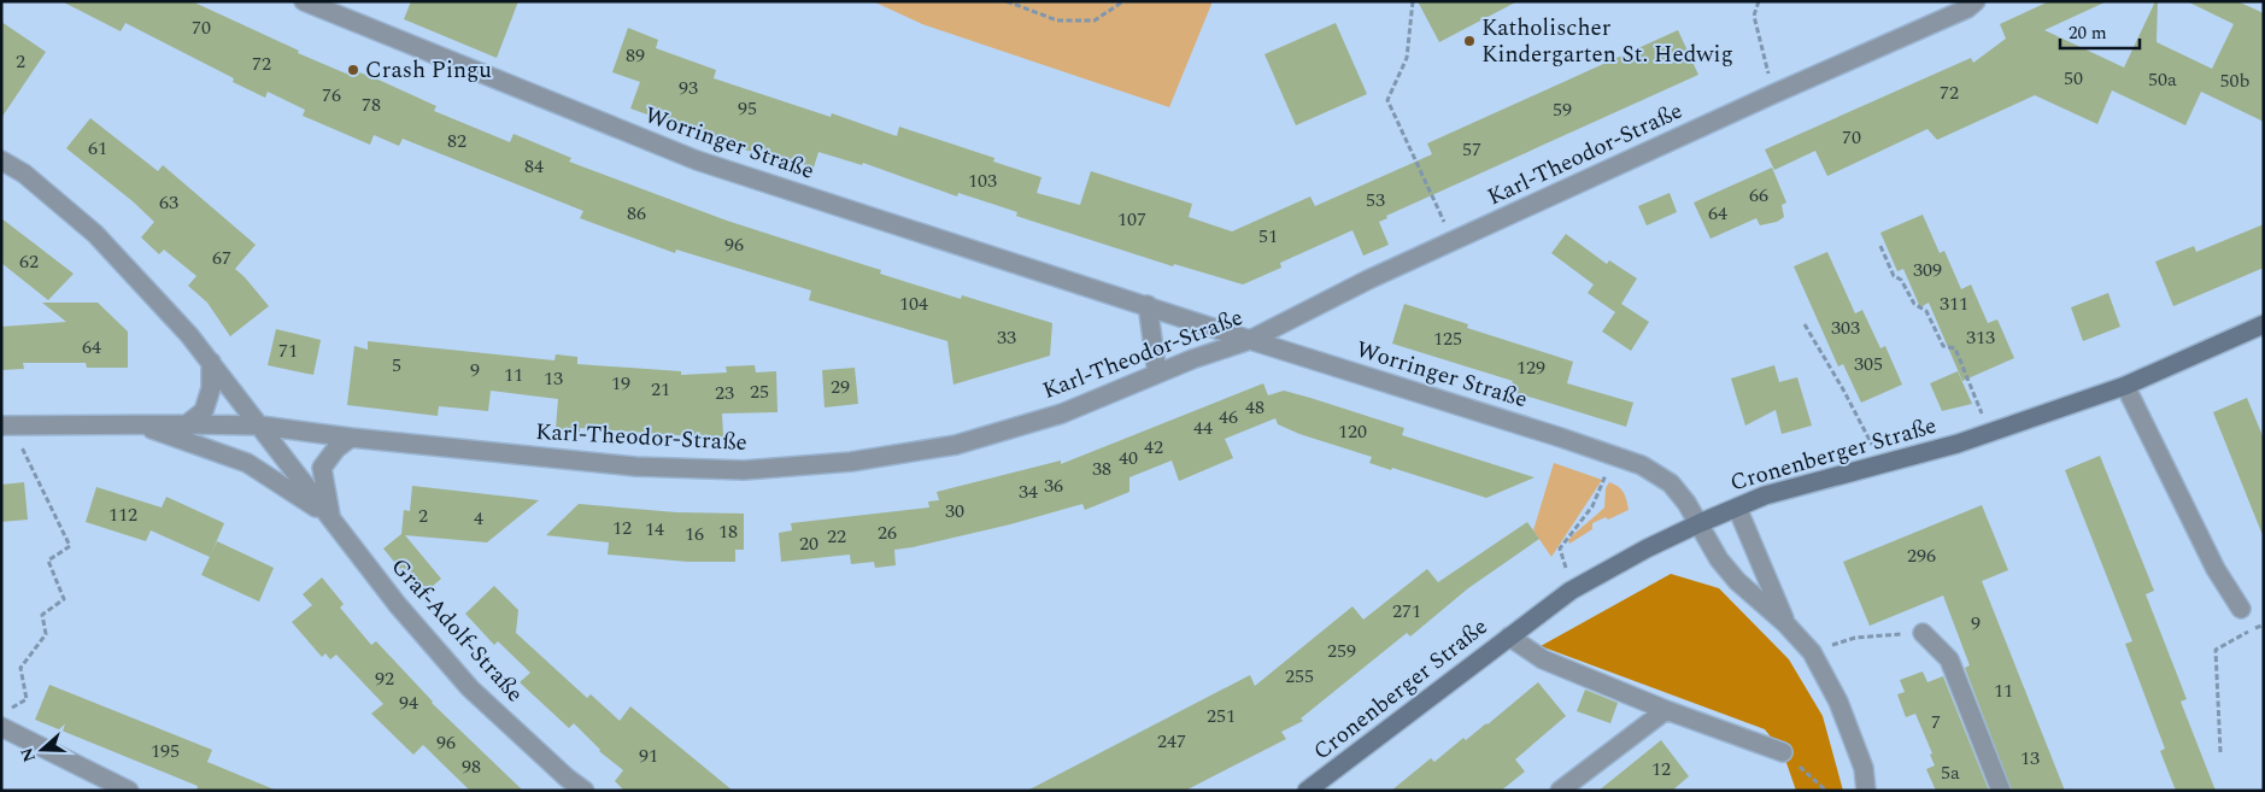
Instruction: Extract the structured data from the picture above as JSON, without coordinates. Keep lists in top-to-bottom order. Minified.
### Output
{"streets":{"main road":["Cronenberger Straße"],"street":["Worringer Straße","Karl-Theodor-Straße","Graf-Adolf-Straße"]},"crossings":[["Worringer Straße","Karl-Theodor-Straße"],["Worringer Straße","Cronenberger Straße"],["Karl-Theodor-Straße","Graf-Adolf-Straße"]],"places":["Katholischer Kindergarten St. Hedwig","Crash Pingu"],"house_numbers":["70","89","2","72","50","50a","50b","93","72","76","78","95","59","70","82","61","57","84","103","66","53","63","86","64","107","51","96","67","62","309","104","311","303","33","313","125","64","71","305","5","129","9","11","13","19","29","21","25","23","48","46","44","120","42","40","38","36","34","30","112","2","4","12","14","18","26","16","22","20","296","271","9","259","255","92","11","94","251","7","247","96","195","91","13","98","12","5a"],"scale_bar":"20 m","north":"left"}
